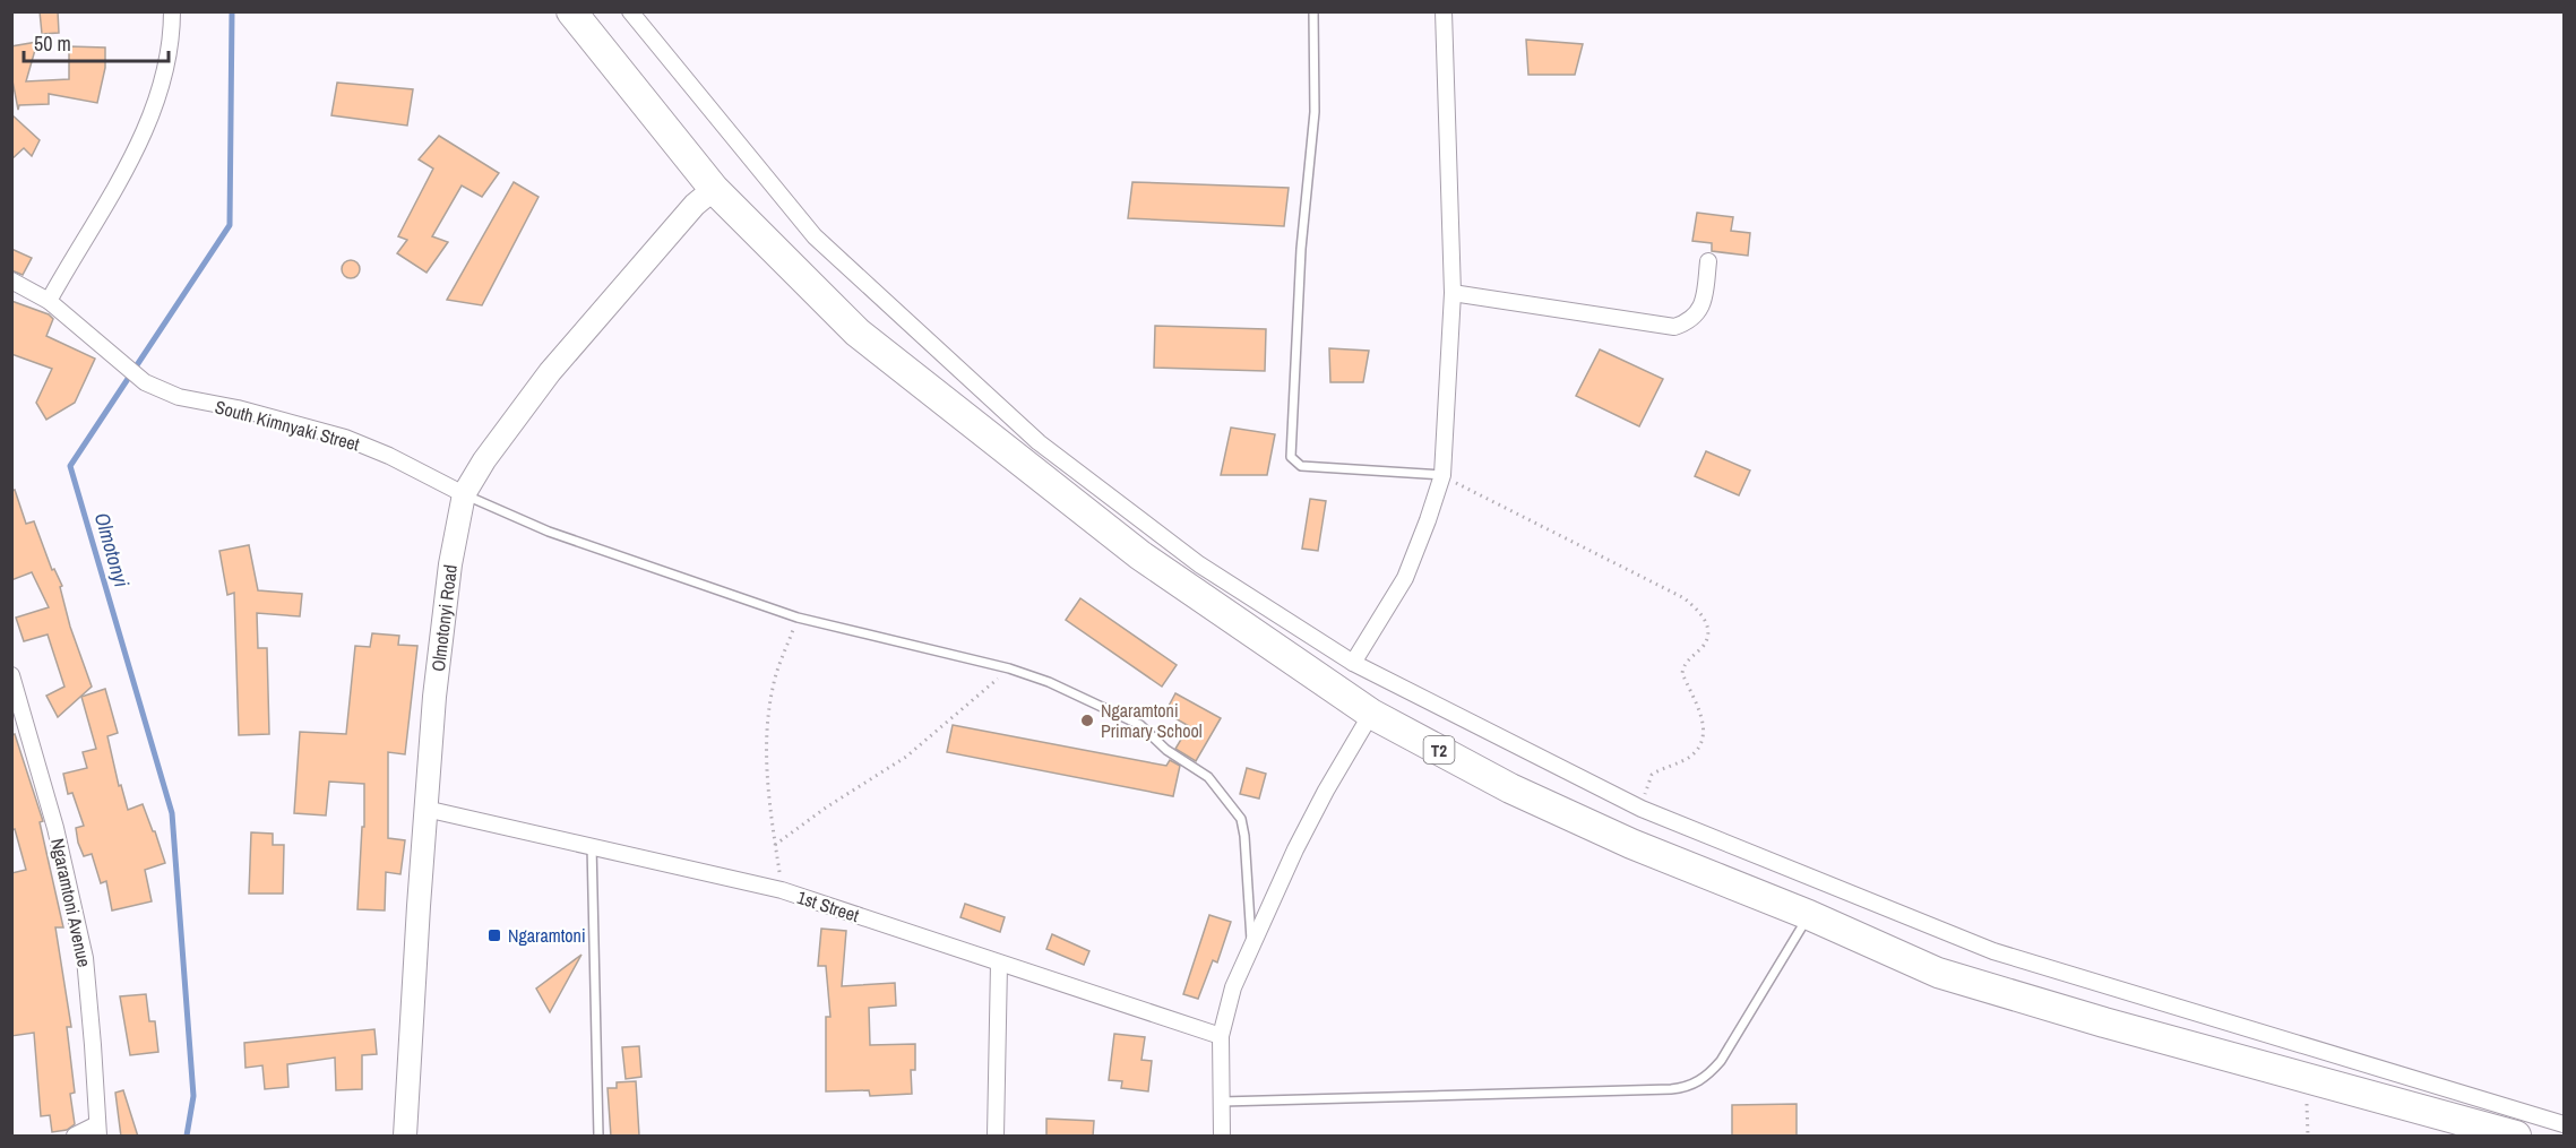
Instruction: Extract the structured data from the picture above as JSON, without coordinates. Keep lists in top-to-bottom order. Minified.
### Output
{"streets":{"highway":["T2"],"street":["South Kimnyaki Street","Olmotonyi Road","Ngaramtoni Avenue","1st Street"]},"crossings":[["South Kimnyaki Street","Olmotonyi Road"],["Olmotonyi Road","T2"],["Olmotonyi Road","1st Street"]],"water":["Olmotonyi"],"places":{"other":["Ngaramtoni Primary School"],"transit":["Ngaramtoni"]},"scale_bar":"50 m"}
